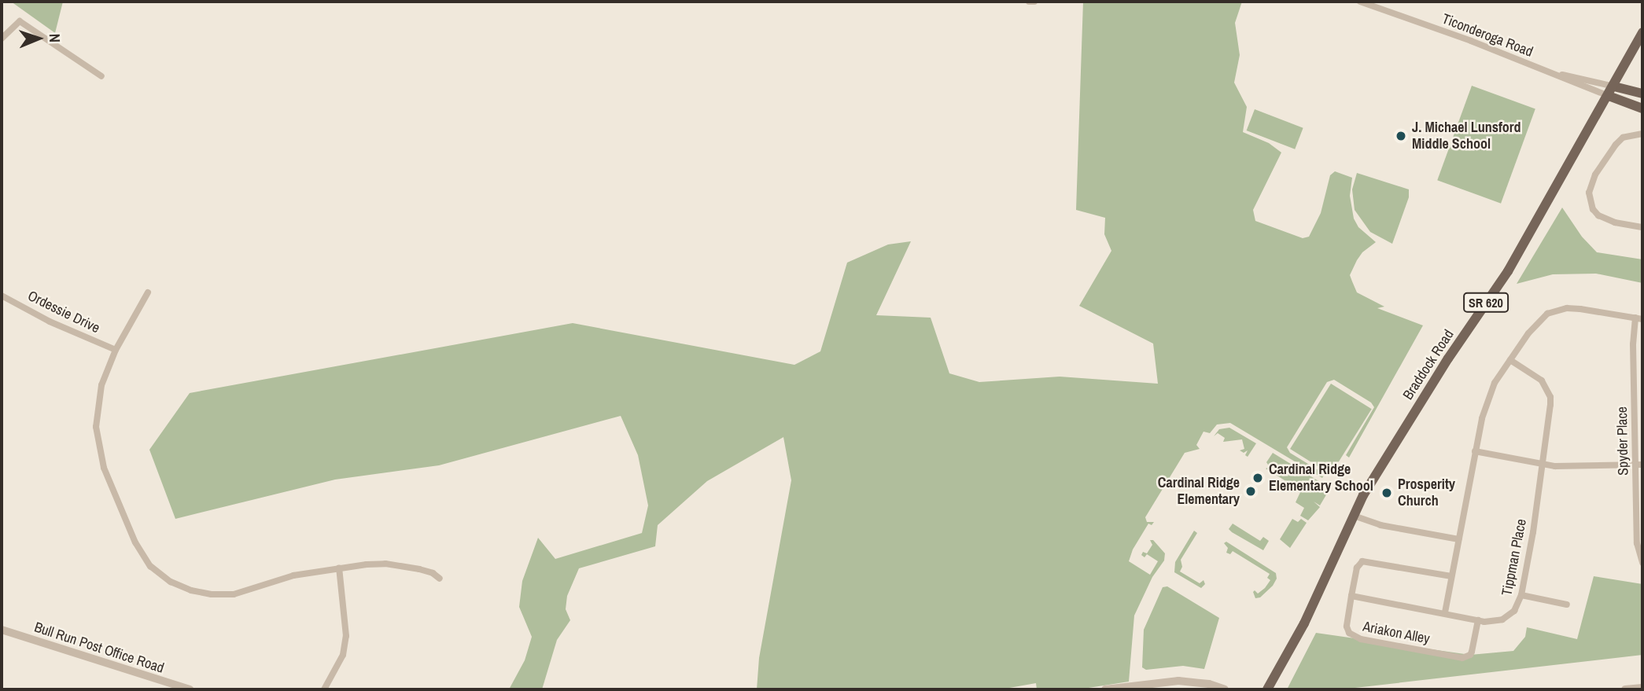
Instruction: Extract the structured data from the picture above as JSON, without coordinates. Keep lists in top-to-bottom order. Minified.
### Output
{"streets":{"main road":["SR 620","Braddock Road"],"street":["Ticonderoga Road","Ordessie Drive","Spyder Place","Tippman Place","Ariakon Alley","Bull Run Post Office Road"]},"crossings":[["Ticonderoga Road","Braddock Road"],["Tippman Place","Ariakon Alley"]],"places":["J. Michael Lunsford Middle School","Cardinal Ridge Elementary School","Cardinal Ridge Elementary","Prosperity Church"],"north":"right"}
